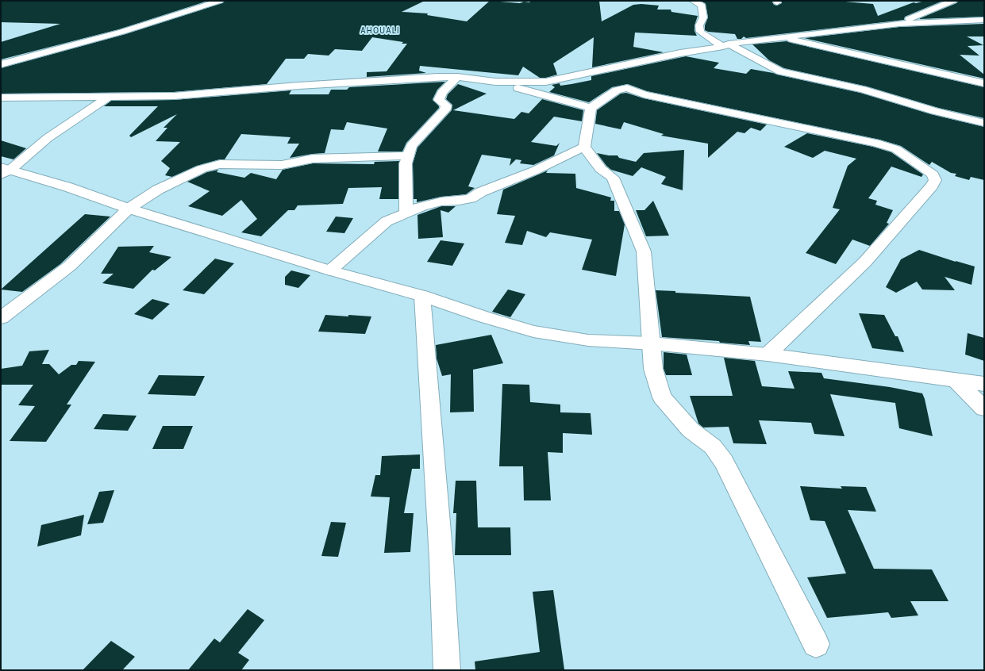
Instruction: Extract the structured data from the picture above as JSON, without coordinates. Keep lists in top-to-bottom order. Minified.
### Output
{"districts":["AHOUALI"]}
